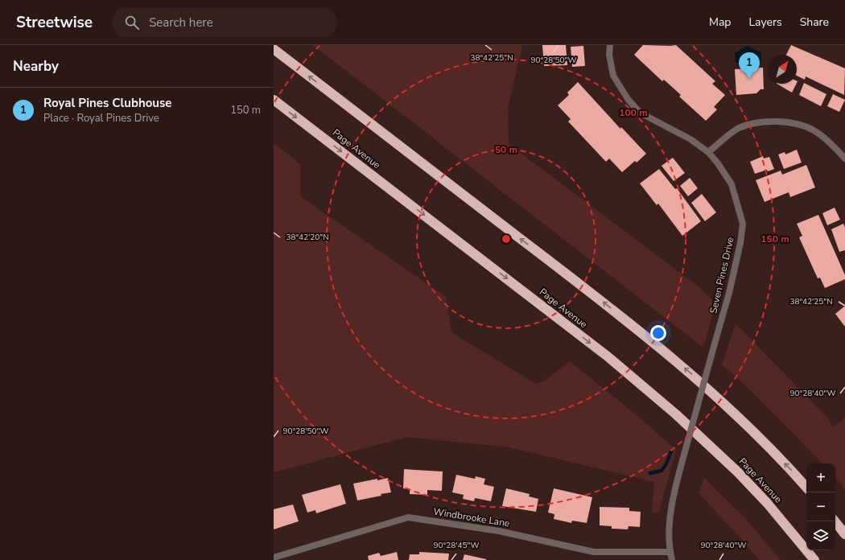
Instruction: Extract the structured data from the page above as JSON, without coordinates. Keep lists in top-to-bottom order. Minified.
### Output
{"streets":{"highway":["Page Avenue"],"street":["Seven Pines Drive","Windbrooke Lane"]},"crossings":[["Seven Pines Drive","Windbrooke Lane"]],"north":"top right","page":{"header":"Streetwise","search":"Search here","nav":["Map","Layers","Share"],"heading":"Nearby","pins":"1","list":[{"mark":"1","name":"Royal Pines Clubhouse","note":"Place · Royal Pines Drive","value":"150 m"}],"map_buttons":["+","−"]},"coordinates":["38°42'25\"N","90°28'50\"W","38°42'20\"N","90°28'40\"W","90°28'45\"W"],"rings":["100 m","50 m","150 m"]}
